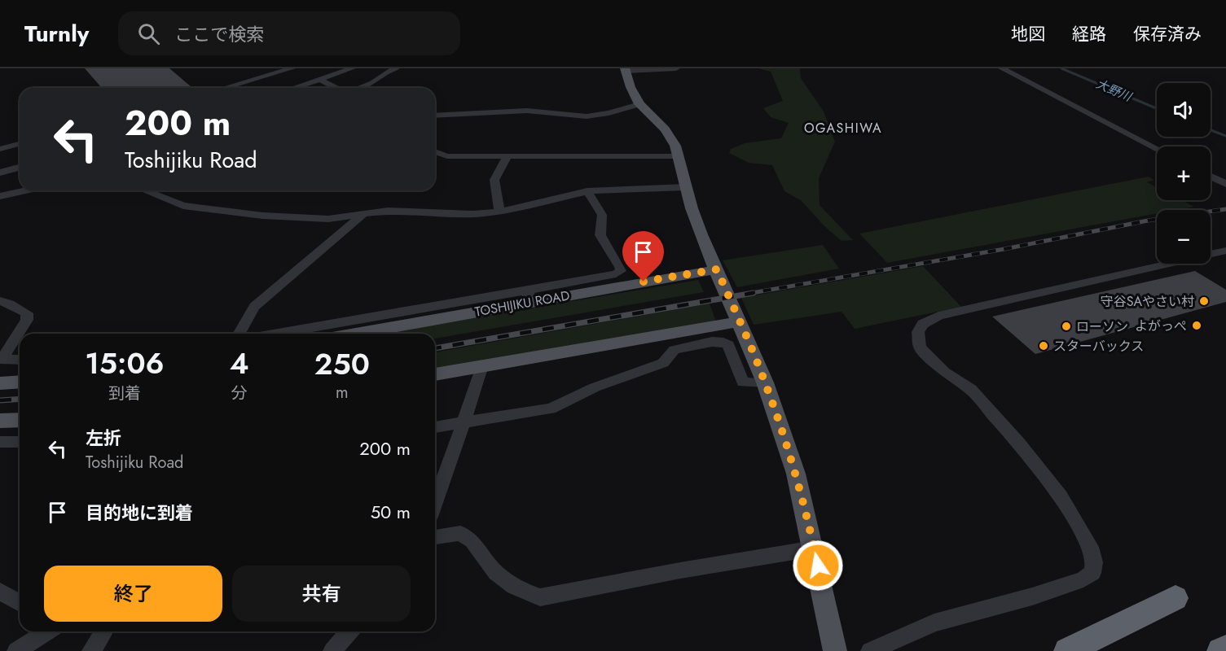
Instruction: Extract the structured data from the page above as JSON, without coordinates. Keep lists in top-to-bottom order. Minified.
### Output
{"streets":{"main road":["TOSHIJIKU ROAD"]},"districts":["OGASHIWA"],"water":["大野川"],"places":["守谷SAやさい村","よがっぺ","ローソン","スターバックス"],"page":{"header":"Turnly","search":"ここで検索","nav":["地図","経路","保存済み"],"map_buttons":["+","−"],"turn":["200 m","Toshijiku Road"],"eta":["15:06","到着","4","分","250","m"],"list":[{"name":"左折","note":"Toshijiku Road","value":"200 m"},{"name":"目的地に到着","value":"50 m"}],"buttons":["終了","共有"]}}
